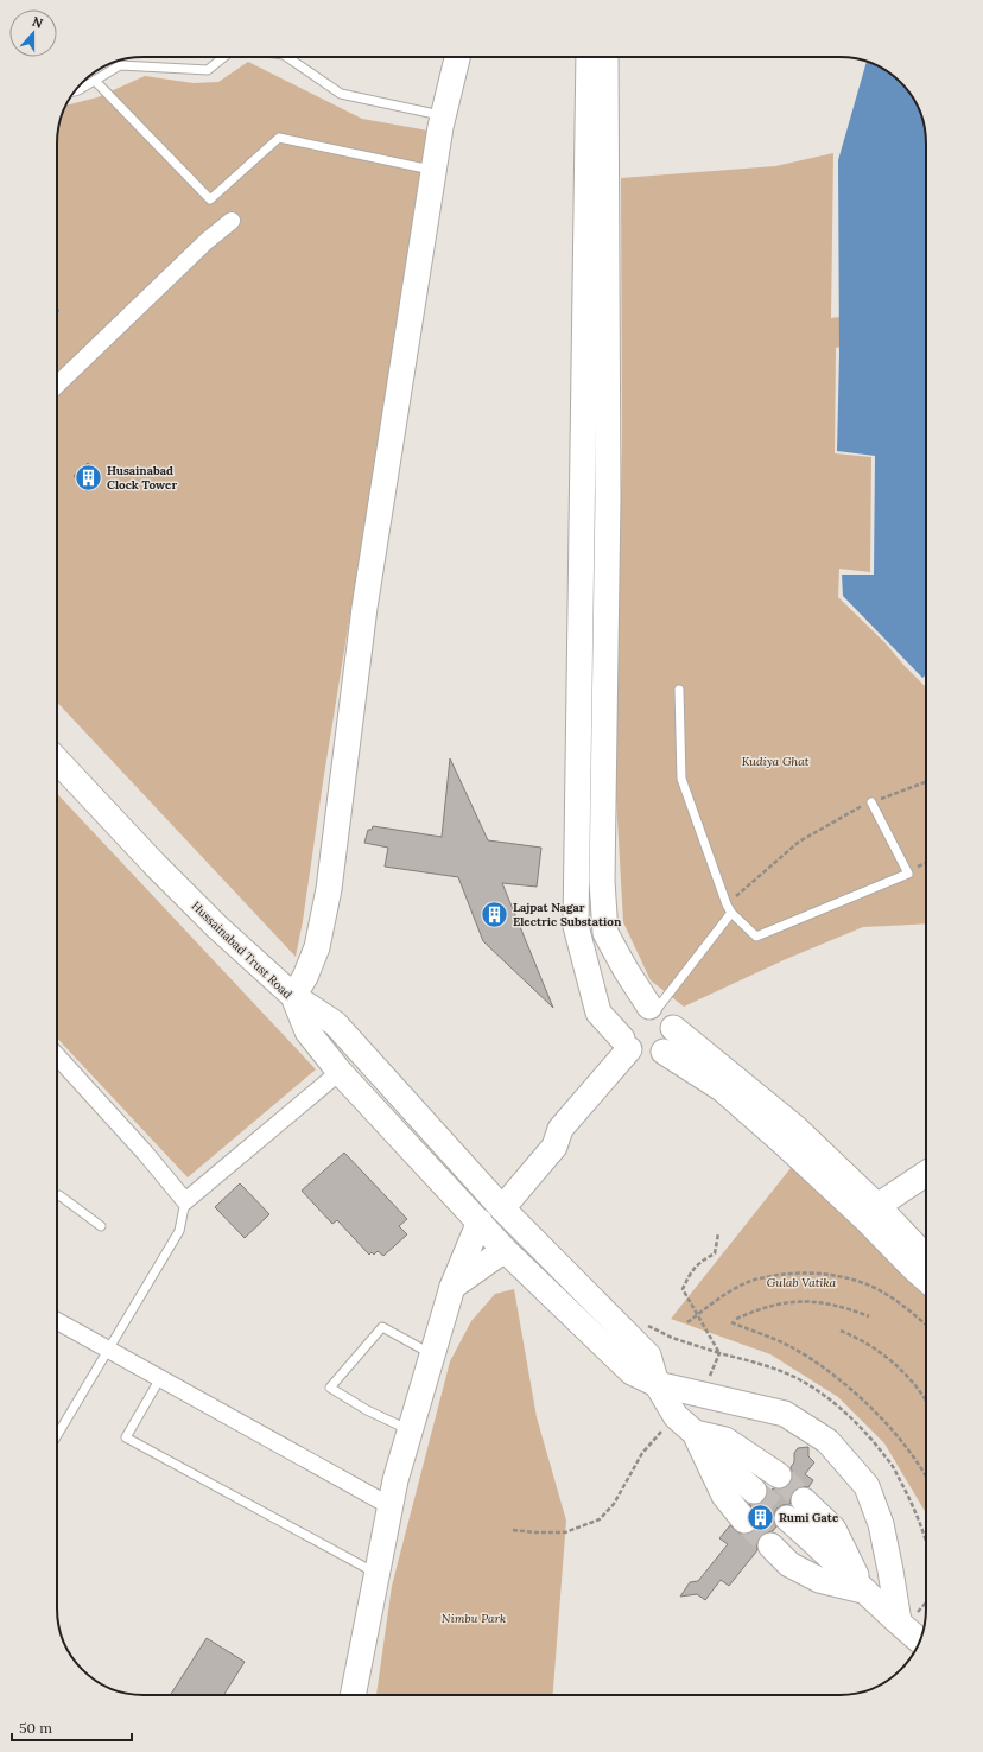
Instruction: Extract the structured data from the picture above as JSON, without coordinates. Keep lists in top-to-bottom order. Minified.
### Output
{"streets":{"street":["Hussainabad Trust Road"]},"parks":["Kudiya Ghat","Gulab Vatika","Nimbu Park"],"places":{"building":["Husainabad Clock Tower","Lajpat Nagar Electric Substation","Rumi Gate"]},"scale_bar":"50 m","north":"top"}
